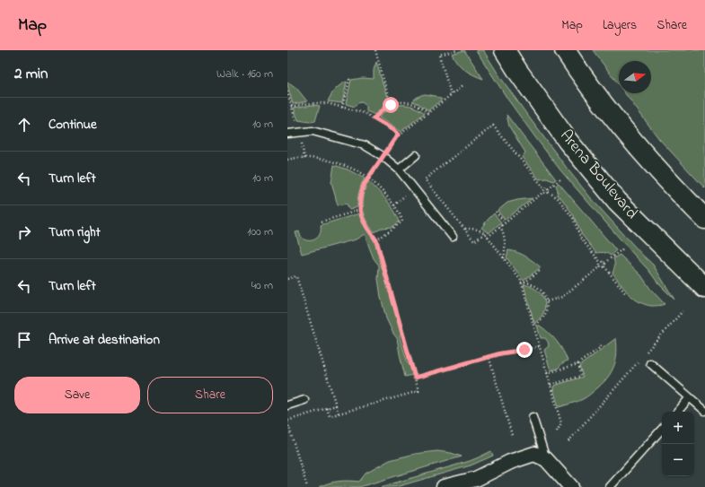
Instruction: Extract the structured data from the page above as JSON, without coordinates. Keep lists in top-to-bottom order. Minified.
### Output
{"streets":{"main road":["Arena Boulevard"]},"north":"right","page":{"header":"Map","nav":["Map","Layers","Share"],"heading":["2 min","Walk · 160 m"],"list":[["Continue","10 m"],["Turn left","10 m"],["Turn right","100 m"],["Turn left","40 m"],"Arrive at destination"],"buttons":["Save","Share"],"map_buttons":["+","−"]}}
